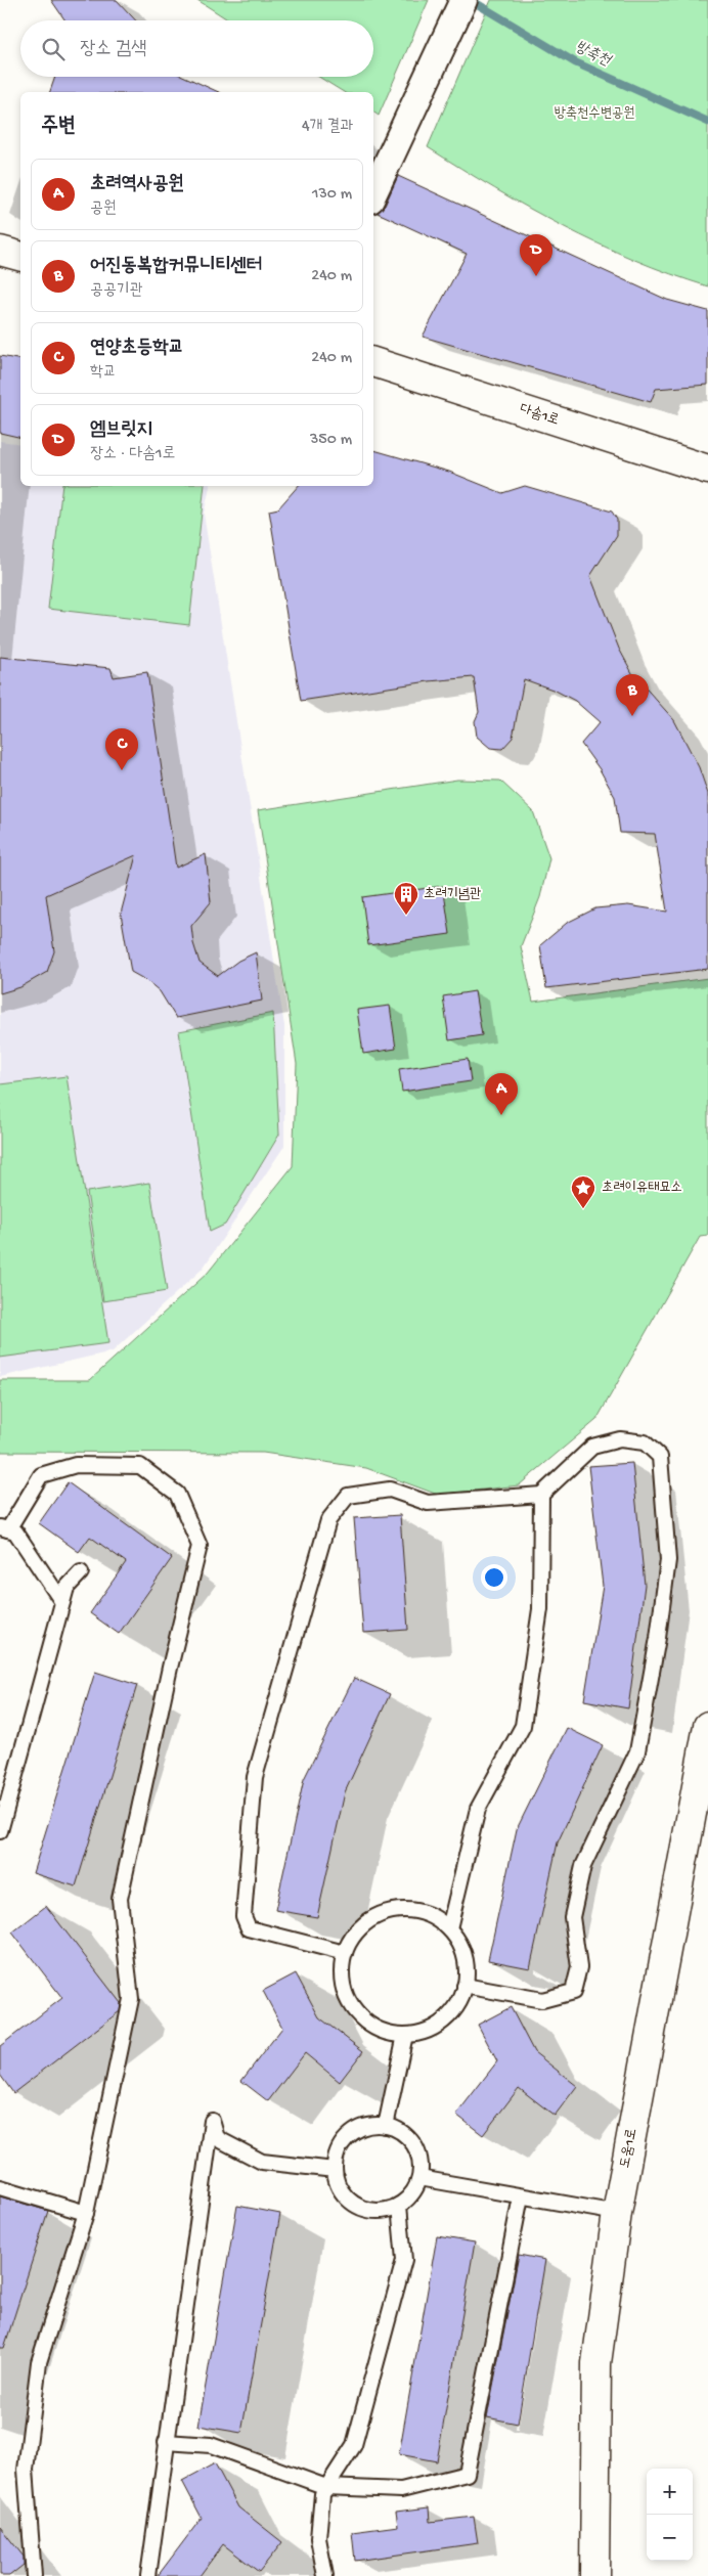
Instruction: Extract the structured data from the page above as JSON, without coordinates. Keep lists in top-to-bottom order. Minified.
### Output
{"streets":{"street":["다솜1로","도움1로"]},"water":["방축천"],"parks":["방축천수변공원"],"places":{"building":["초려기념관"],"place":["초려이유태묘소"]},"page":{"search":"장소 검색","heading":["주변","4개 결과"],"list":[{"mark":"A","name":"초려역사공원","note":"공원","value":"130 m"},{"mark":"B","name":"어진동복합커뮤니티센터","note":"공공기관","value":"240 m"},{"mark":"C","name":"연양초등학교","note":"학교","value":"240 m"},{"mark":"D","name":"엠브릿지","note":"장소 · 다솜1로","value":"350 m"}],"pins":["D","B","C","A"],"map_buttons":["+","−"]}}
